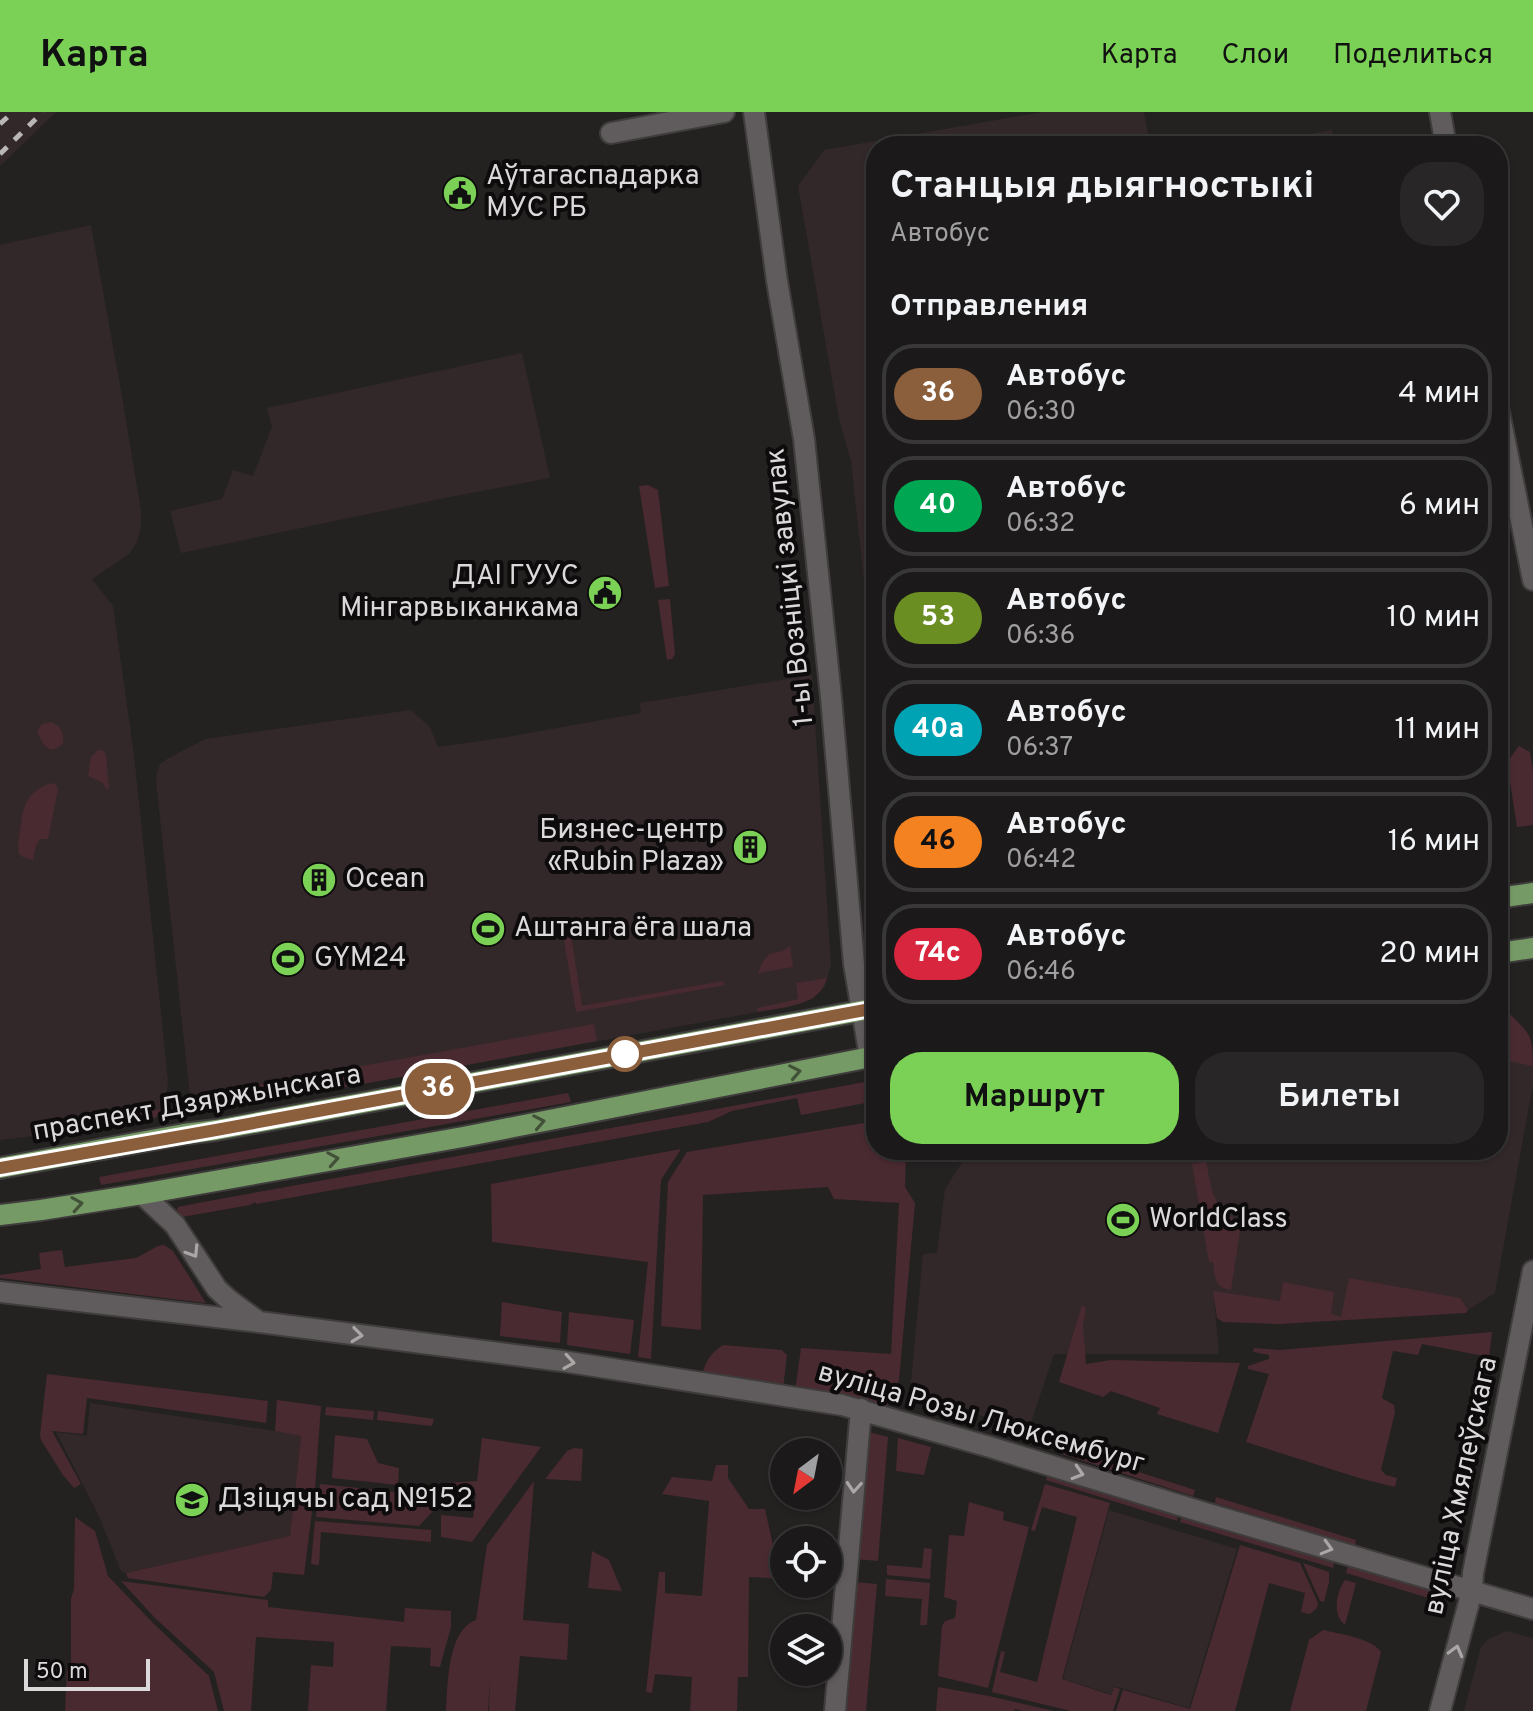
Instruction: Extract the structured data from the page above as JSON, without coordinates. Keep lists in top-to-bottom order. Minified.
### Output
{"streets":{"main road":["праспект Дзяржынскага"],"street":["1-ы Возніцкі завулак","вуліца Розы Люксембург","вуліца Хмялеўскага"]},"crossings":[["вуліца Розы Люксембург","вуліца Хмялеўскага"]],"one_way":["вуліца Розы Люксембург"],"places":{"public building":["Аўтагаспадарка МУС РБ","ДАІ ГУУС Мінгарвыканкама"],"building":["Бизнес-центр «Rubin Plaza»","Ocean"],"sports":["Аштанга ёга шала","GYM24","WorldClass"],"school or university":["Дзіцячы сад №152"]},"lines":["bus line 36"],"scale_bar":"50 m","north":"bottom left","page":{"header":"Карта","nav":["Карта","Слои","Поделиться"],"on_map":"36","heading":[["Станцыя дыягностыкі","Автобус"],"Отправления"],"list":[{"mark":"36","name":"Автобус","note":"06:30","value":"4 мин"},{"mark":"40","name":"Автобус","note":"06:32","value":"6 мин"},{"mark":"53","name":"Автобус","note":"06:36","value":"10 мин"},{"mark":"40а","name":"Автобус","note":"06:37","value":"11 мин"},{"mark":"46","name":"Автобус","note":"06:42","value":"16 мин"},{"mark":"74с","name":"Автобус","note":"06:46","value":"20 мин"}],"buttons":["Маршрут","Билеты"],"scale":"50 m"}}
